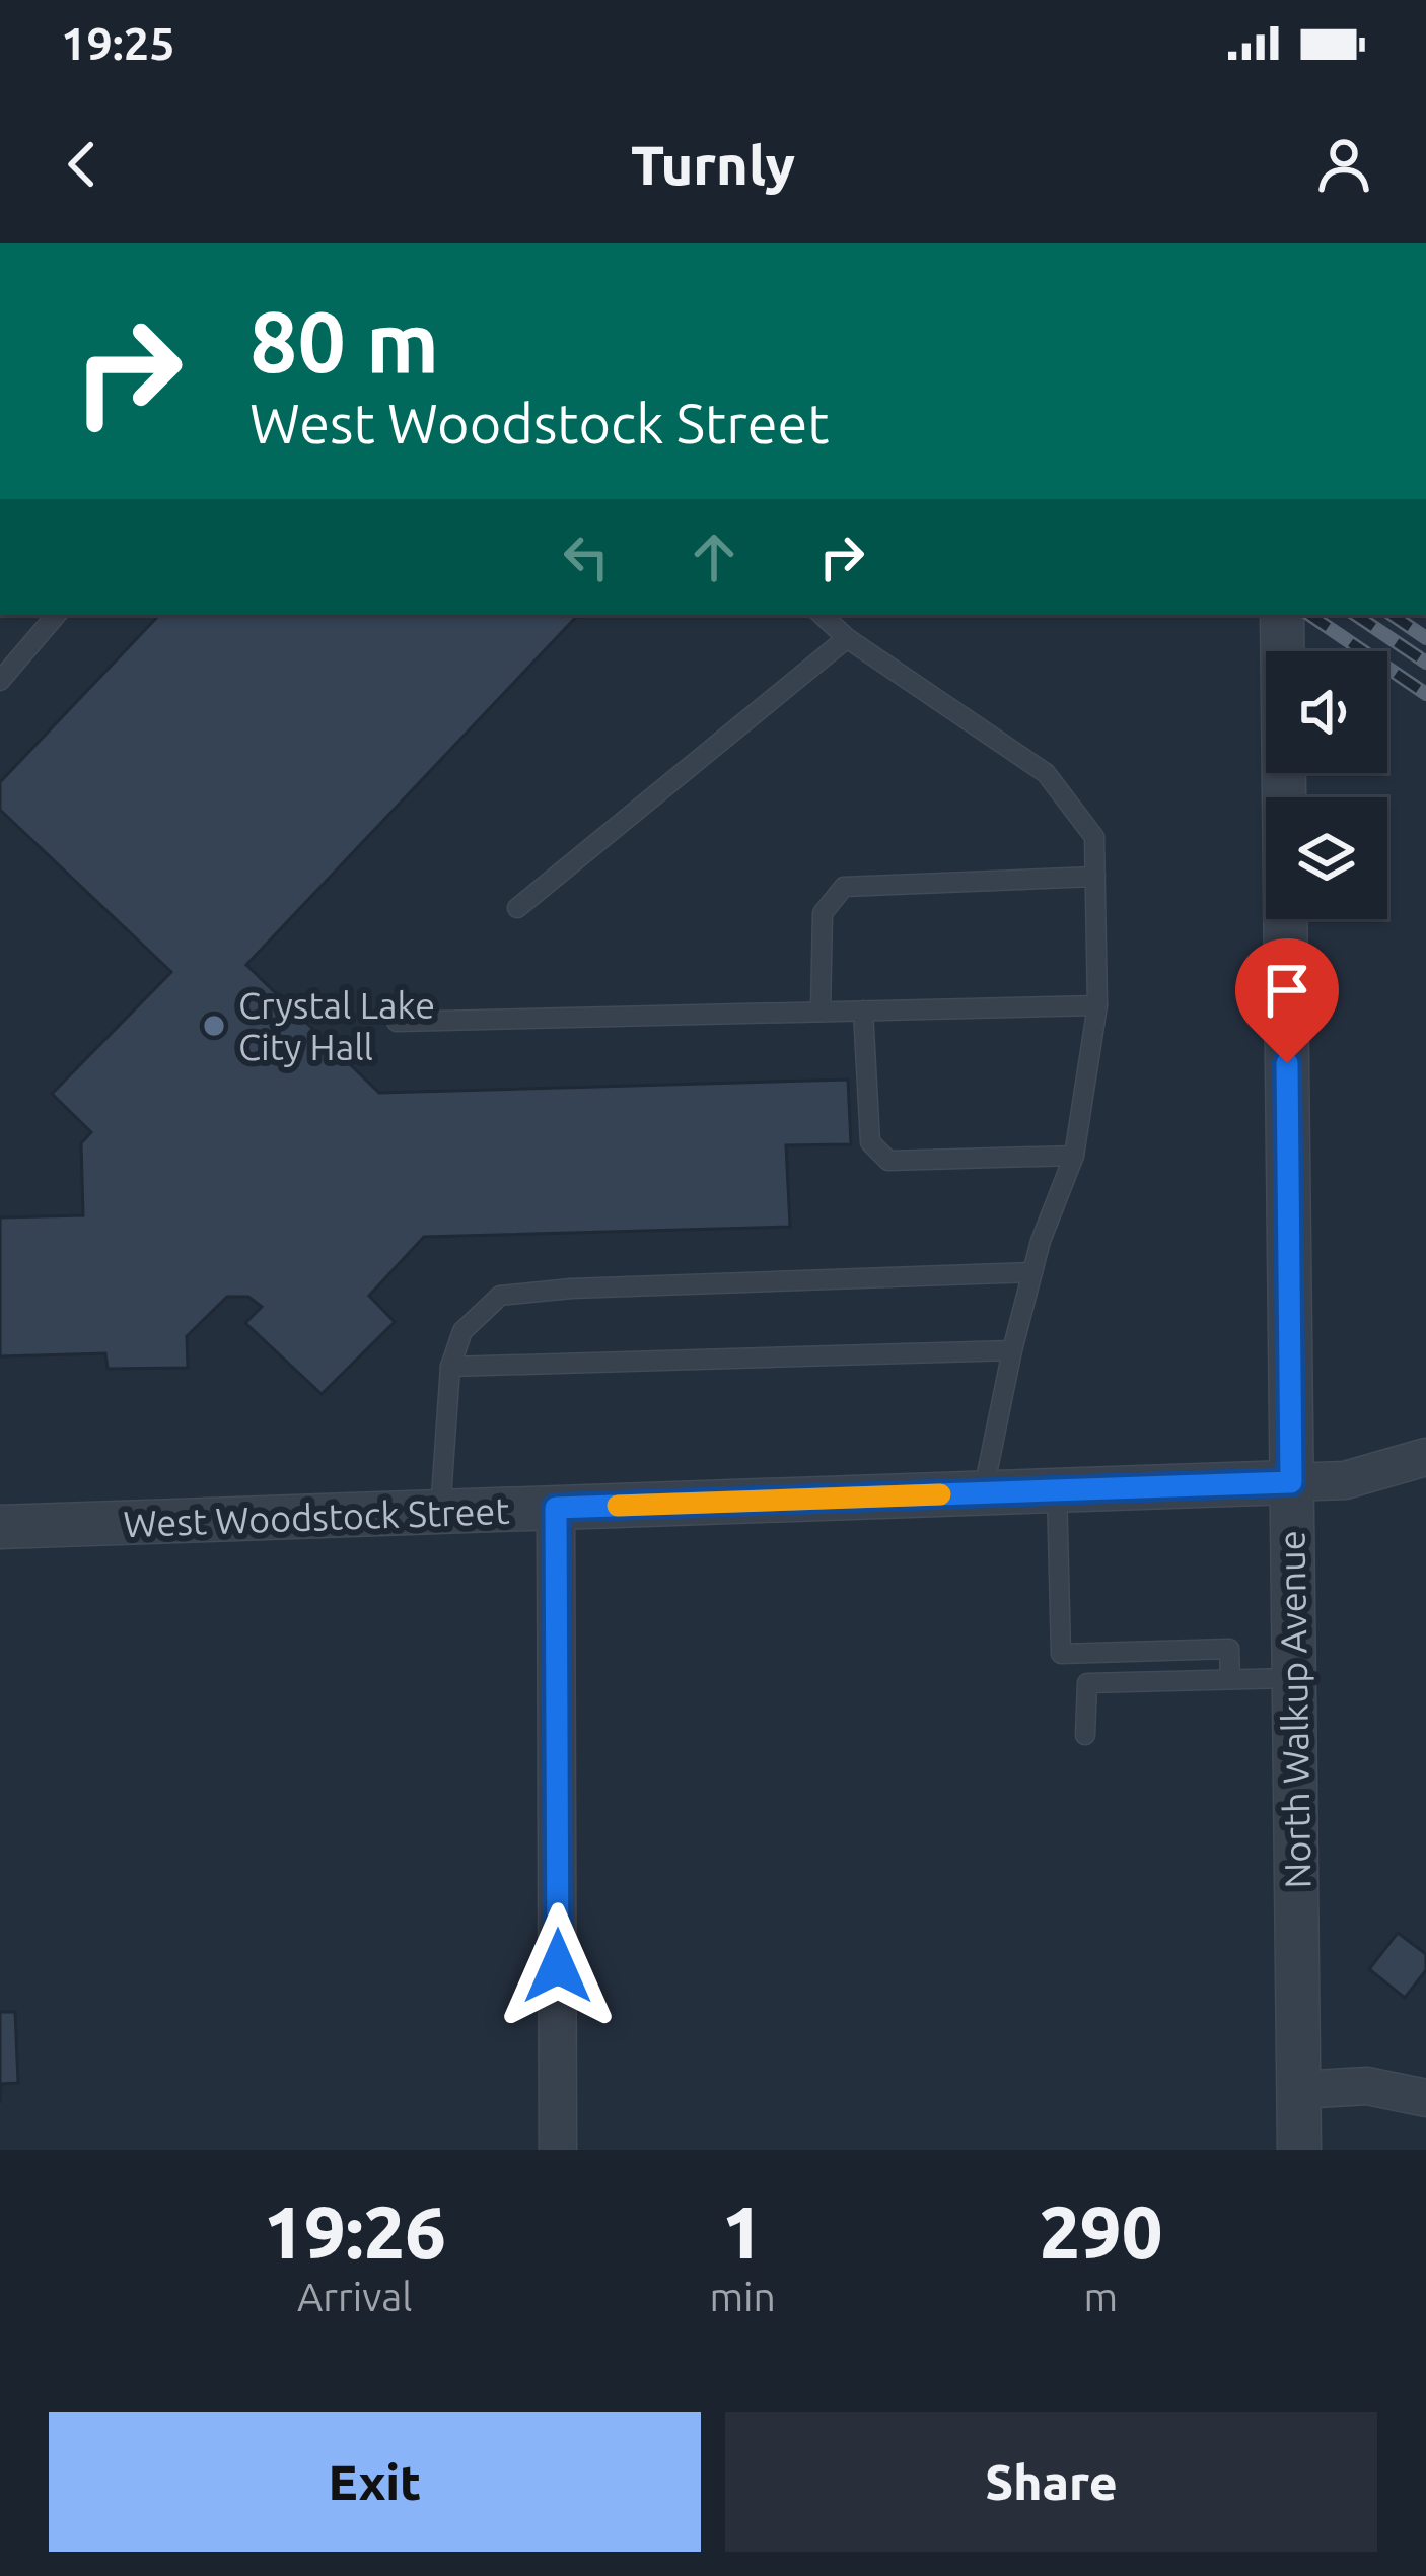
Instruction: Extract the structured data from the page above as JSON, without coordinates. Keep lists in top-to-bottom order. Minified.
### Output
{"streets":{"street":["West Woodstock Street","North Walkup Avenue"]},"crossings":[["West Woodstock Street","North Walkup Avenue"]],"places":["Crystal Lake City Hall"],"page":{"status":"19:25","header":"Turnly","turn":["80 m","West Woodstock Street"],"eta":["19:26","Arrival","1","min","290","m"],"buttons":["Exit","Share"]}}
